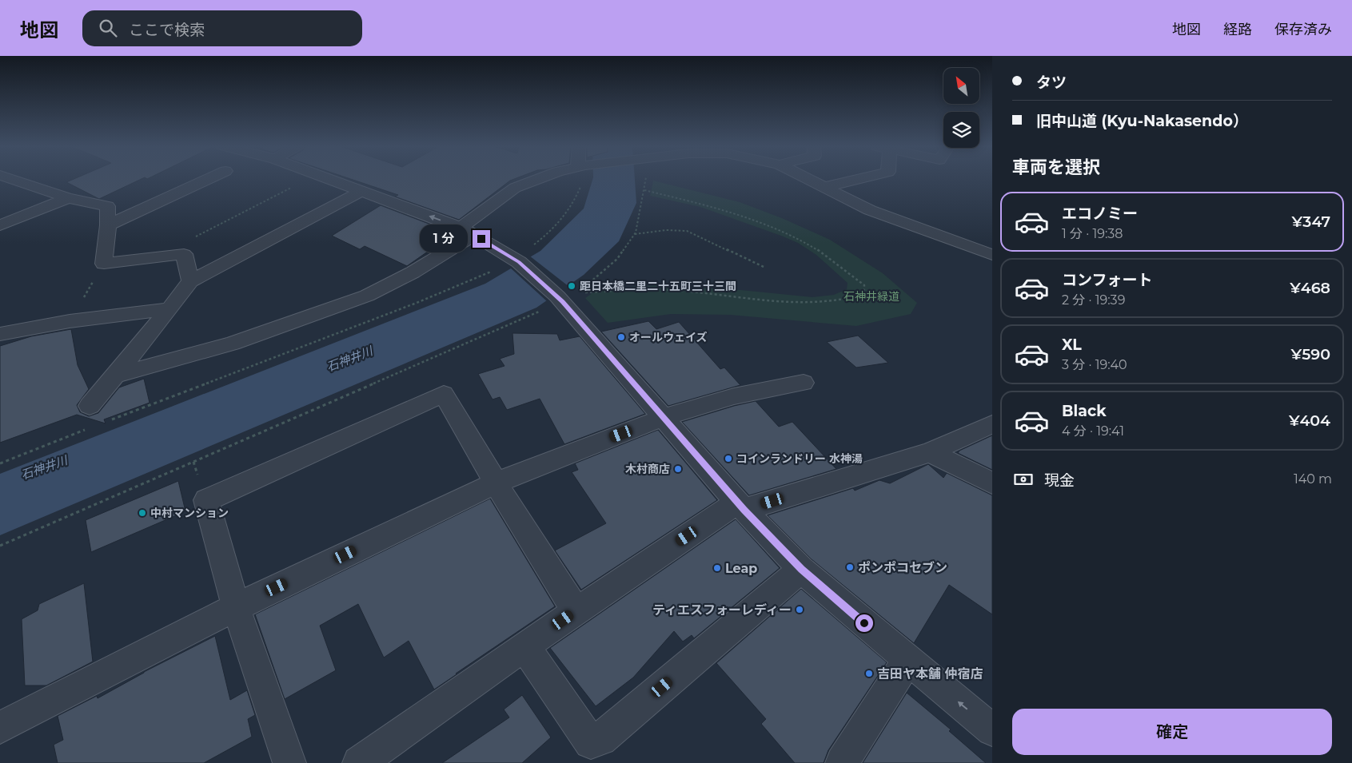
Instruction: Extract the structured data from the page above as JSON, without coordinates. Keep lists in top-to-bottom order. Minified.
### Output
{"water":["石神井川"],"parks":["石神井緑道"],"places":["距日本橋二里二十五町三十三間","オールウェイズ","コインランドリー 水神湯","木村商店","中村マンション","ポンポコセブン","Leap","ティエスフォーレディー","吉田ヤ本舗 仲宿店"],"north":"top left","page":{"header":"地図","search":"ここで検索","nav":["地図","経路","保存済み"],"banner":["タツ","旧中山道 (Kyu-Nakasendo）"],"heading":"車両を選択","list":[{"name":"エコノミー","note":"1 分 · 19:38","value":"¥347"},{"name":"コンフォート","note":"2 分 · 19:39","value":"¥468"},{"name":"XL","note":"3 分 · 19:40","value":"¥590"},{"name":"Black","note":"4 分 · 19:41","value":"¥404"}],"bubble":"1 分","pay":["現金","140 m"],"buttons":"確定"}}
